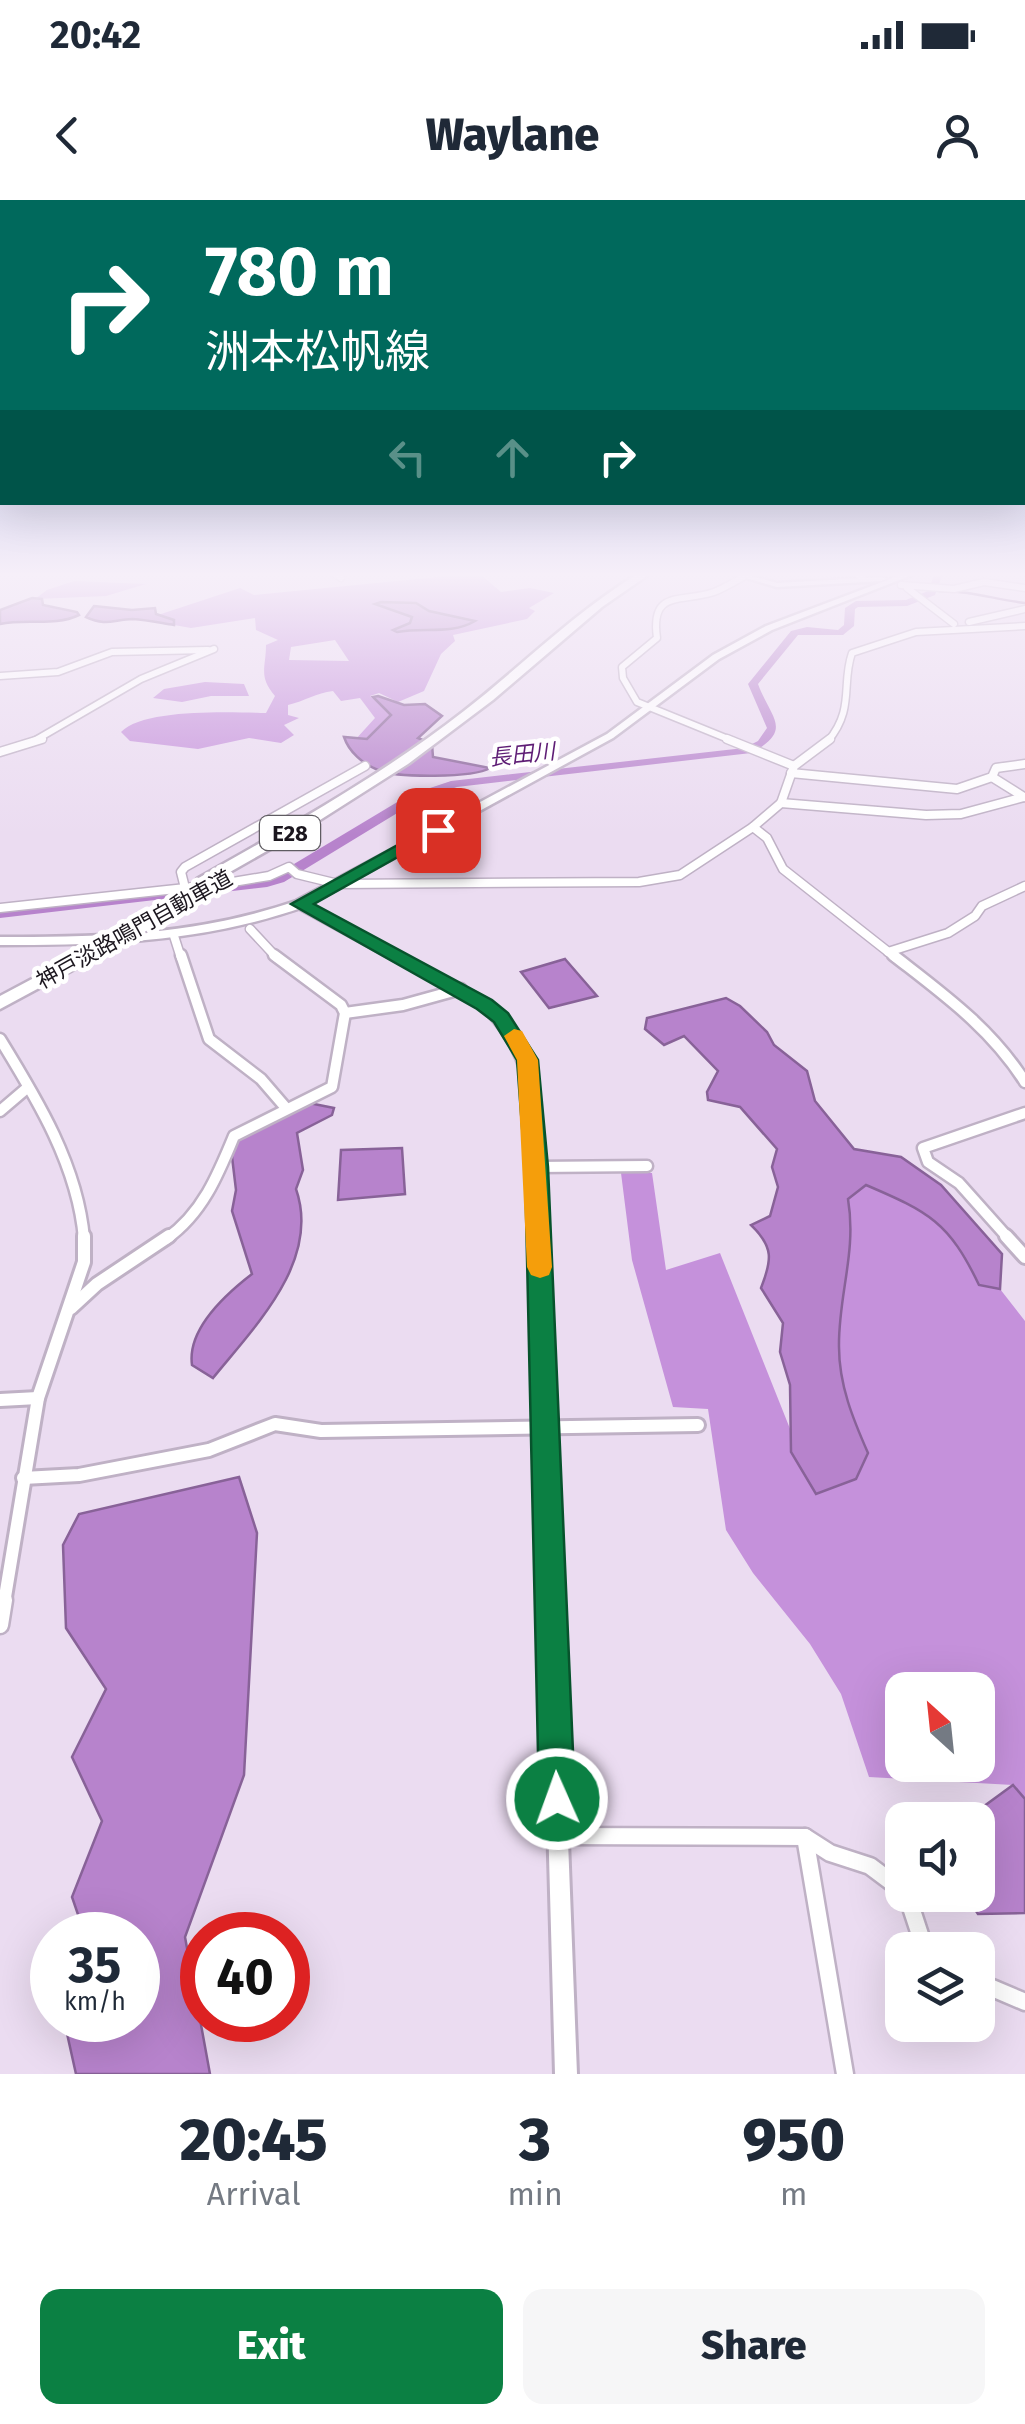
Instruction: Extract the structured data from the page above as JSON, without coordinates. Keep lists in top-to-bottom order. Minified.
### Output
{"streets":{"highway":["E28","神戸淡路鳴門自動車道"]},"water":["長田川"],"north":"top left","page":{"status":"20:42","header":"Waylane","turn":["780 m","洲本松帆線"],"speed":"35 km/h","limit":"40","eta":["20:45","Arrival","3","min","950","m"],"buttons":["Exit","Share"]}}
